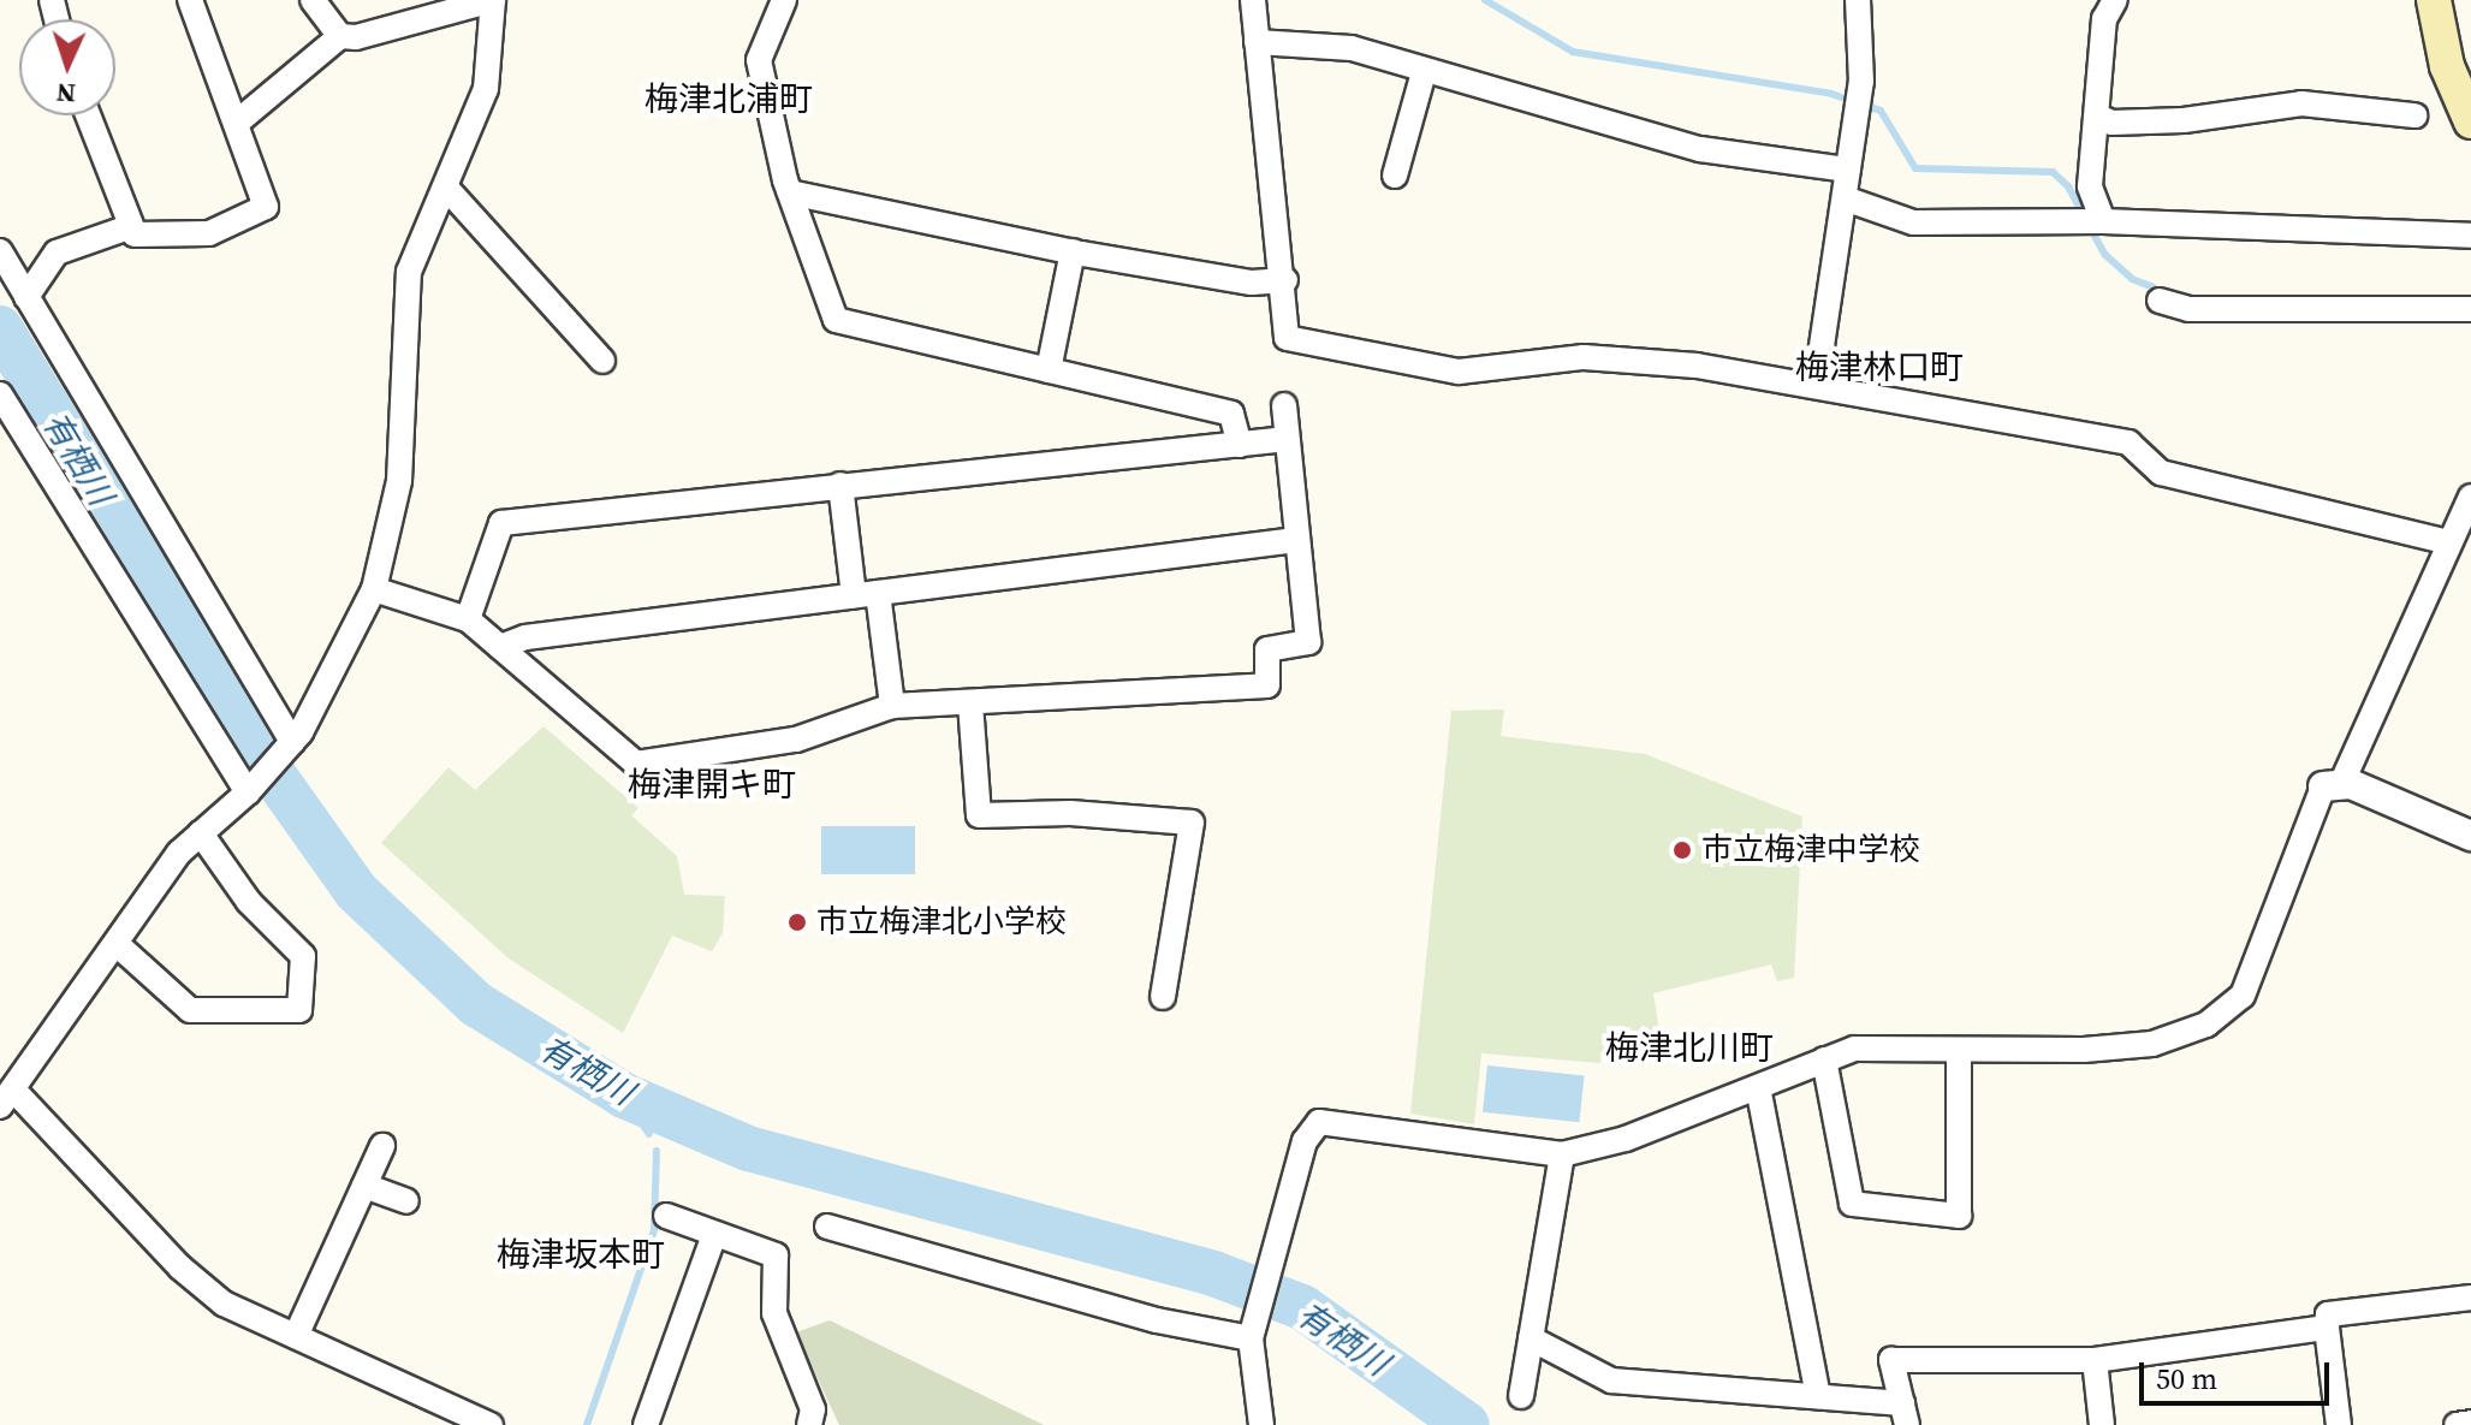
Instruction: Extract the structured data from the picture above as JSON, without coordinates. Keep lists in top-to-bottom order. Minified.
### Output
{"districts":["梅津北浦町","梅津林口町","梅津開キ町","梅津北川町","梅津坂本町"],"water":["有栖川"],"places":["市立梅津中学校","市立梅津北小学校"],"scale_bar":"50 m","north":"bottom"}
